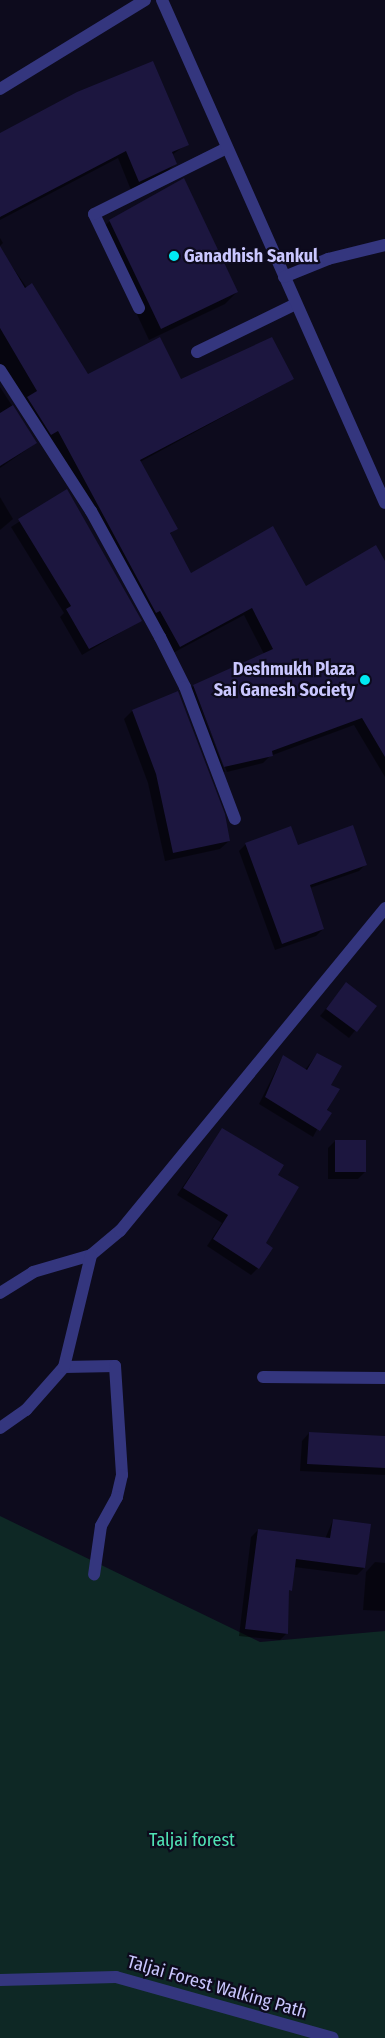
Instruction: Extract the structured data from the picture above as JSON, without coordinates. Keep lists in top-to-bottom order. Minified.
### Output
{"streets":{"street":["Taljai Forest Walking Path"]},"parks":["Taljai forest"],"places":["Ganadhish Sankul","Deshmukh Plaza Sai Ganesh Society"]}
